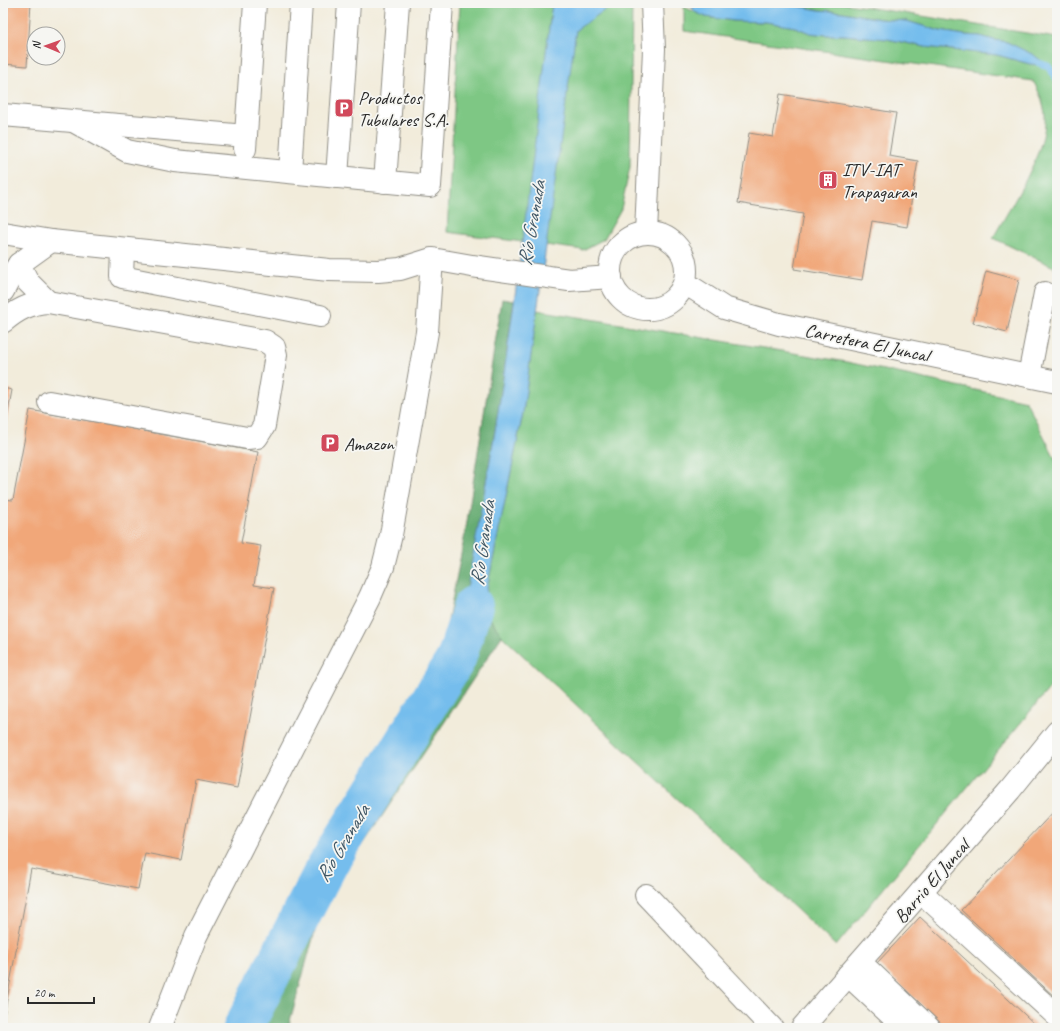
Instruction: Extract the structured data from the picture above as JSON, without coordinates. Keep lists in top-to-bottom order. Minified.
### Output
{"streets":{"street":["Carretera El Juncal","Barrio El Juncal"]},"water":["Río Granada"],"places":{"parking":["Productos Tubulares S.A.","Amazon"],"building":["ITV-IAT Trapagaran"]},"scale_bar":"20 m","north":"left"}
